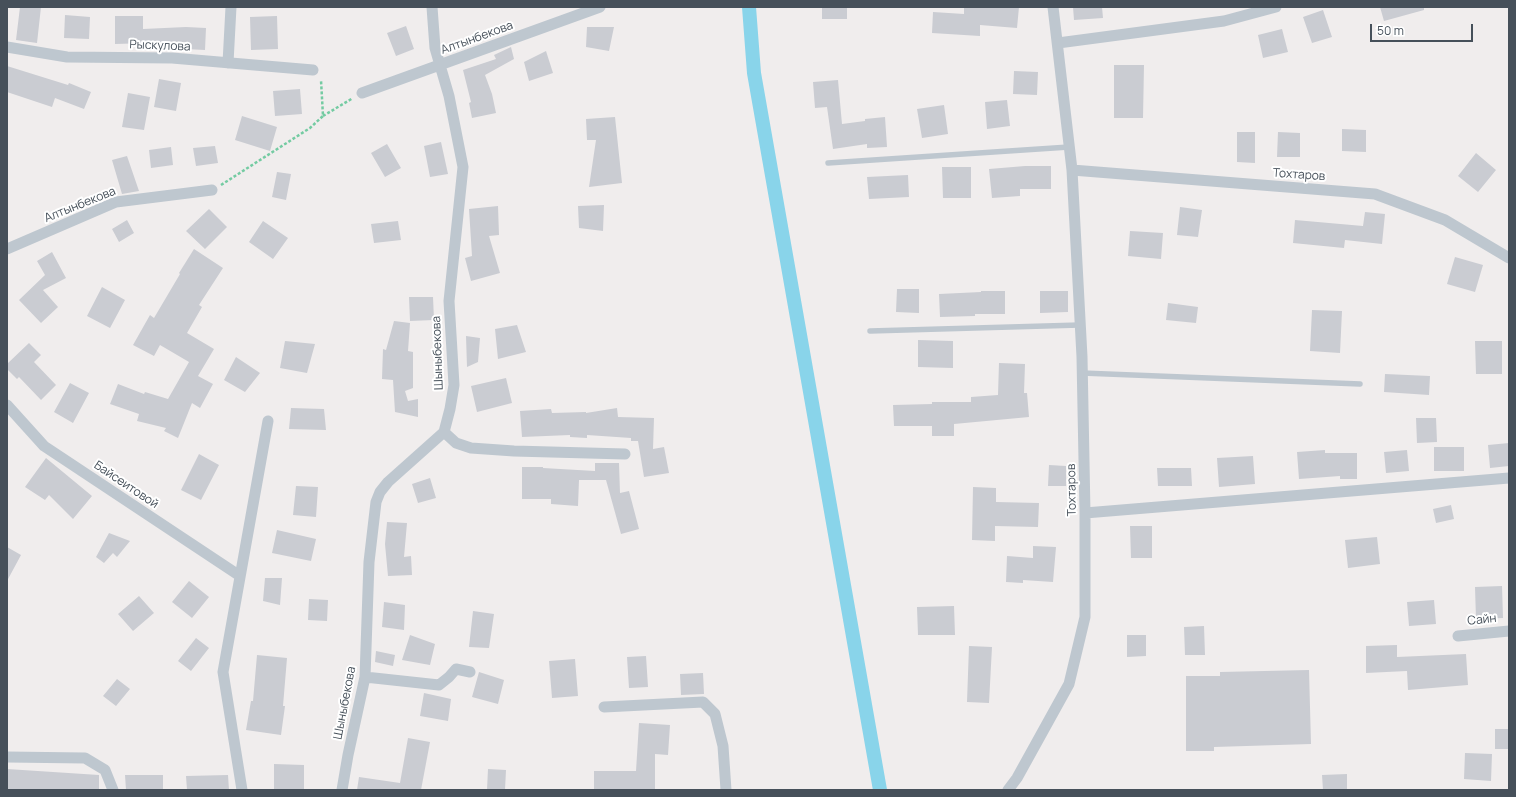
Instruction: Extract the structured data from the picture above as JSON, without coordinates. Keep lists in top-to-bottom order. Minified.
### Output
{"streets":{"street":["Алтынбекова","Рыскулова","Тохтаров","Шыныбекова","Байсеитовой","Сайн"]},"crossings":[["Алтынбекова","Шыныбекова"]],"scale_bar":"50 m"}
